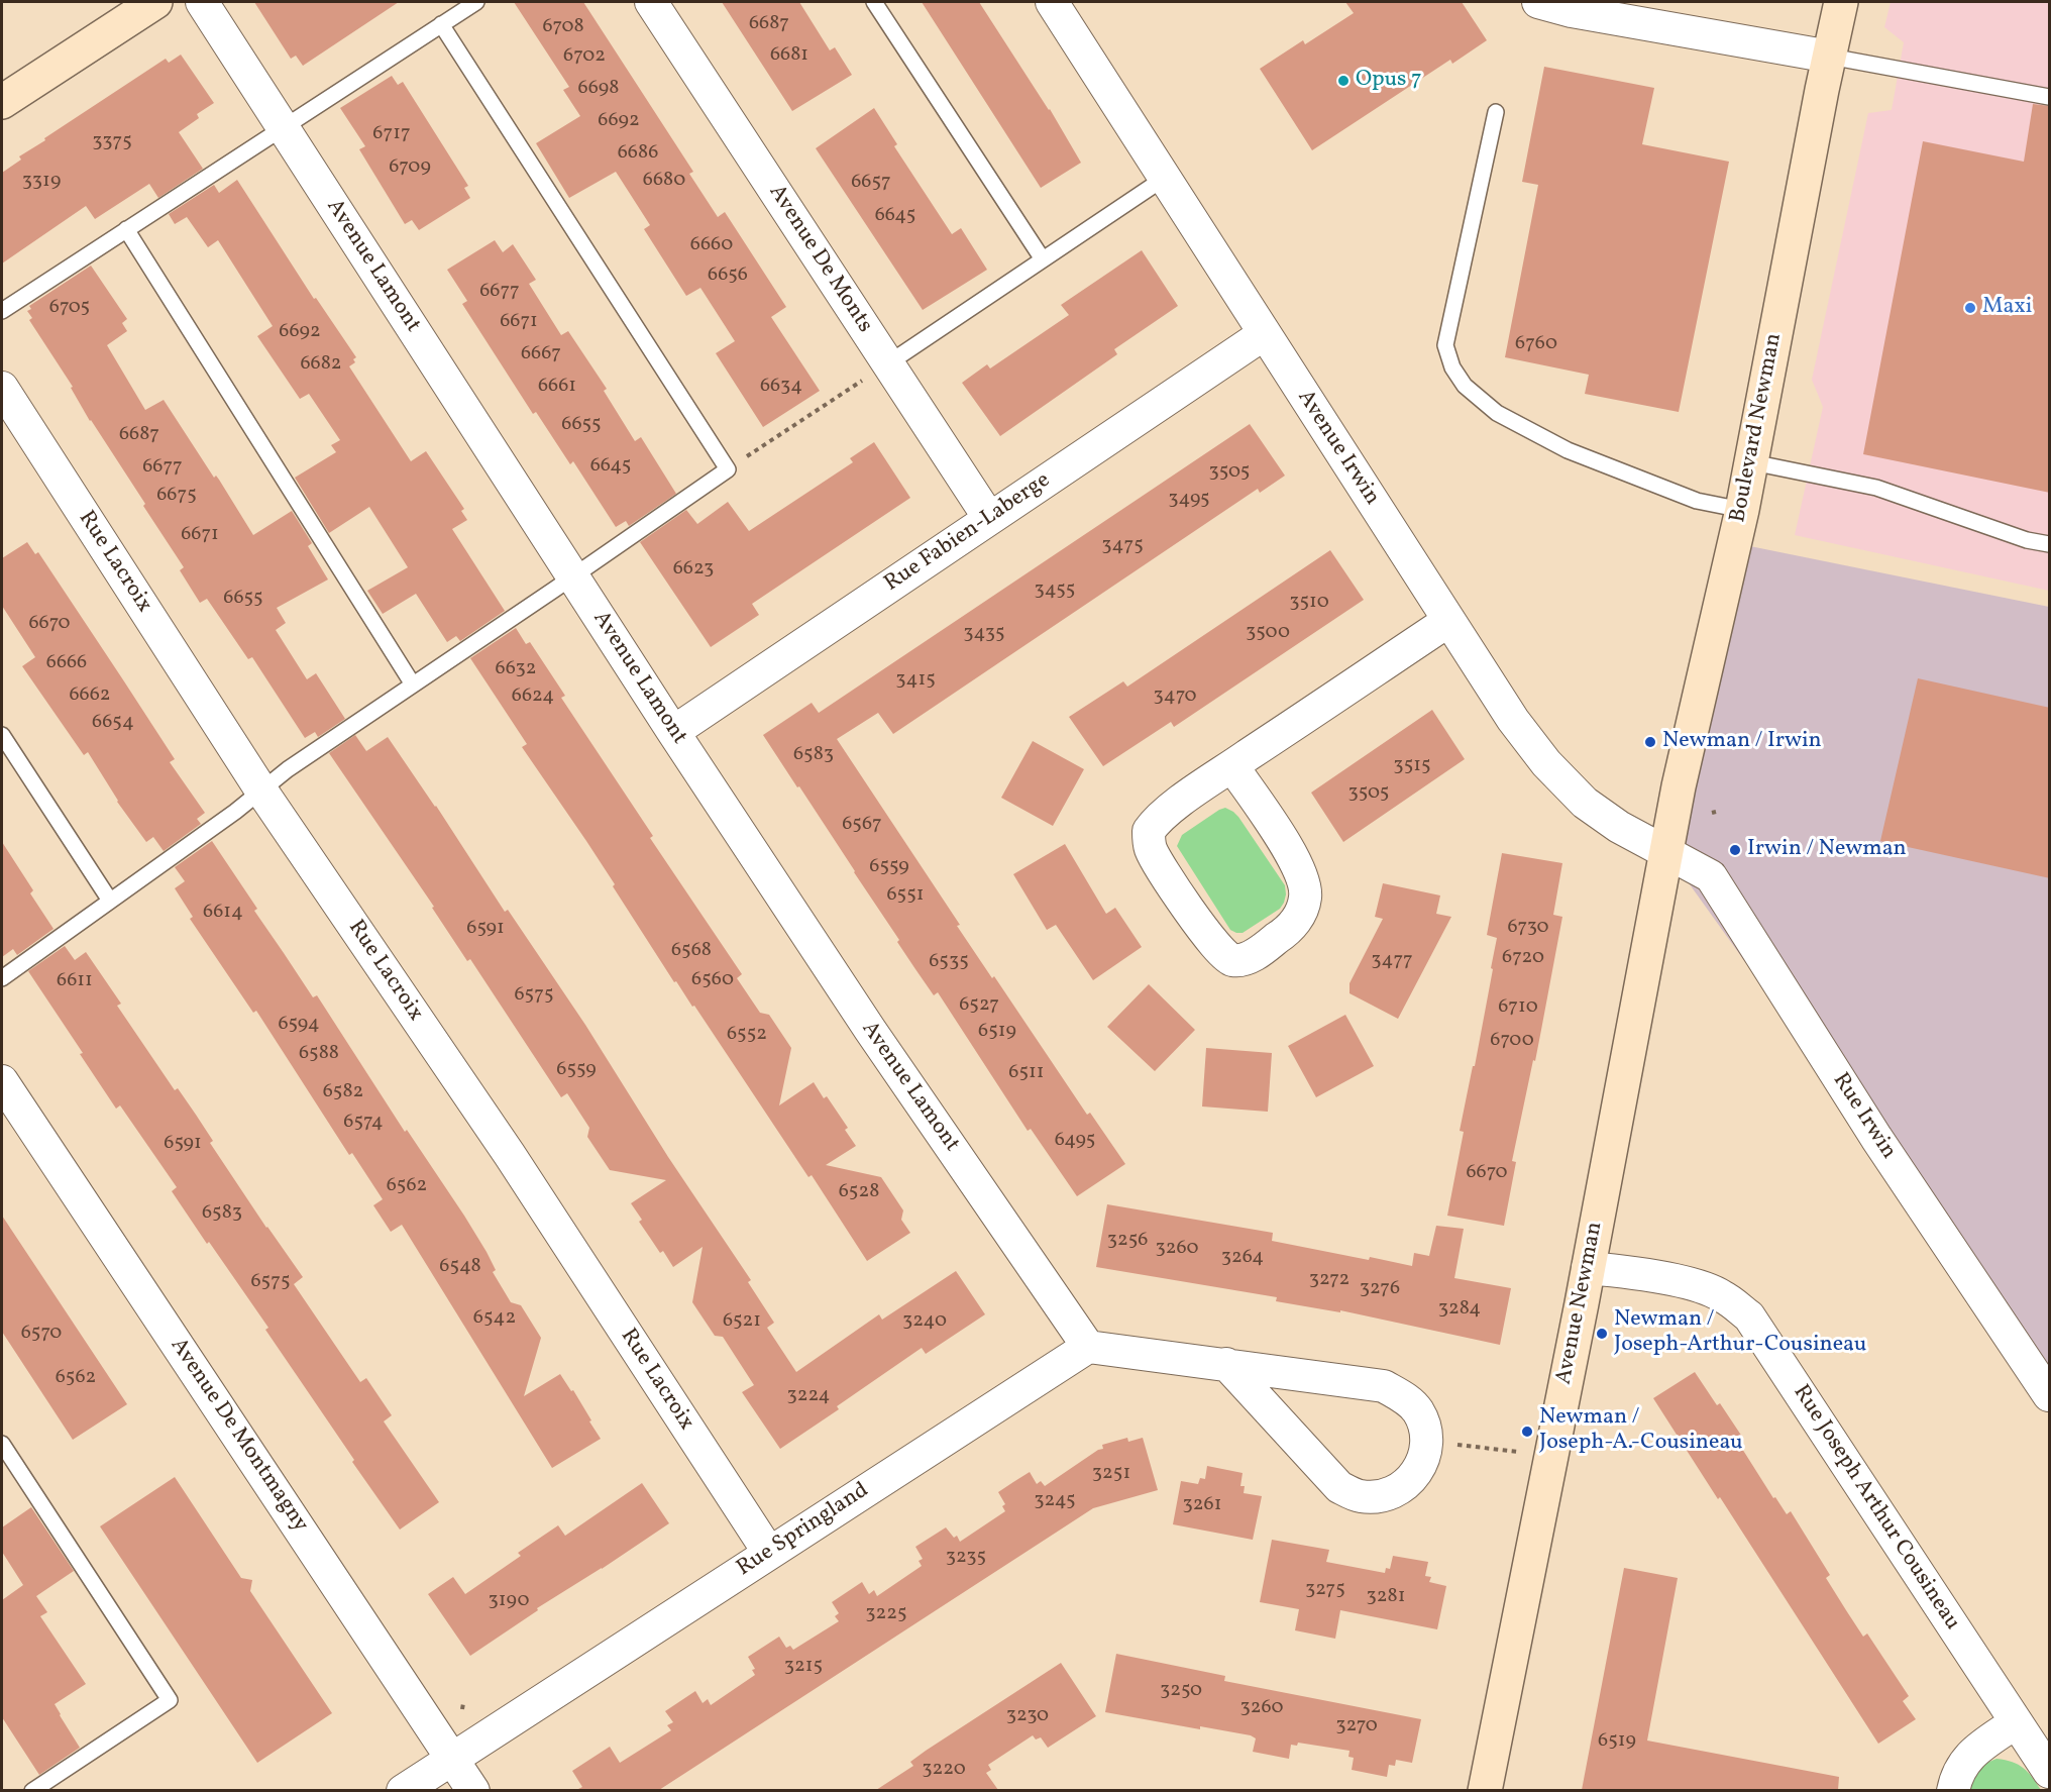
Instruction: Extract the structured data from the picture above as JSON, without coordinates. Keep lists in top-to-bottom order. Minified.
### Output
{"streets":{"street":["Avenue De Monts","Avenue Lamont","Boulevard Newman","Avenue Irwin","Rue Fabien-Laberge","Rue Lacroix","Rue Irwin","Avenue Newman","Avenue De Montmagny","Rue Joseph Arthur Cousineau","Rue Springland"]},"crossings":[["Avenue De Monts","Rue Fabien-Laberge"],["Avenue Lamont","Rue Fabien-Laberge"],["Avenue Lamont","Rue Springland"],["Boulevard Newman","Avenue Irwin"],["Boulevard Newman","Rue Irwin"],["Boulevard Newman","Avenue Newman"],["Avenue Irwin","Rue Fabien-Laberge"],["Avenue Irwin","Rue Irwin"],["Avenue Irwin","Avenue Newman"],["Rue Lacroix","Rue Springland"],["Rue Irwin","Avenue Newman"],["Avenue Newman","Rue Joseph Arthur Cousineau"],["Avenue De Montmagny","Rue Springland"]],"places":["Opus 7","Maxi","Newman / Irwin","Irwin / Newman","Newman / Joseph-Arthur-Cousineau","Newman / Joseph-A.-Cousineau"],"house_numbers":["6687","6708","6681","6702","6698","6692","6717","3375","6686","6709","6680","3319","6657","6645","6660","6656","6677","6705","6671","6692","6760","6667","6682","6661","6634","6655","6687","6645","6677","3505","6675","3495","6671","3475","6623","3455","6655","3510","6670","3500","3435","6666","6632","3415","6662","6624","3470","6654","6583","3515","3505","6567","6559","6551","6614","6730","6591","6568","6720","3477","6535","6560","6611","6575","6527","6710","6594","6519","6552","6700","6588","6559","6511","6582","6574","6495","6591","6670","6562","6528","6583","3256","3260","3264","6548","3272","6575","3276","3284","6542","6521","3240","6570","6562","3224","3251","3245","3261","3235","3275","3281","3190","3225","3215","3250","3260","3230","3270","6519","3220"]}
